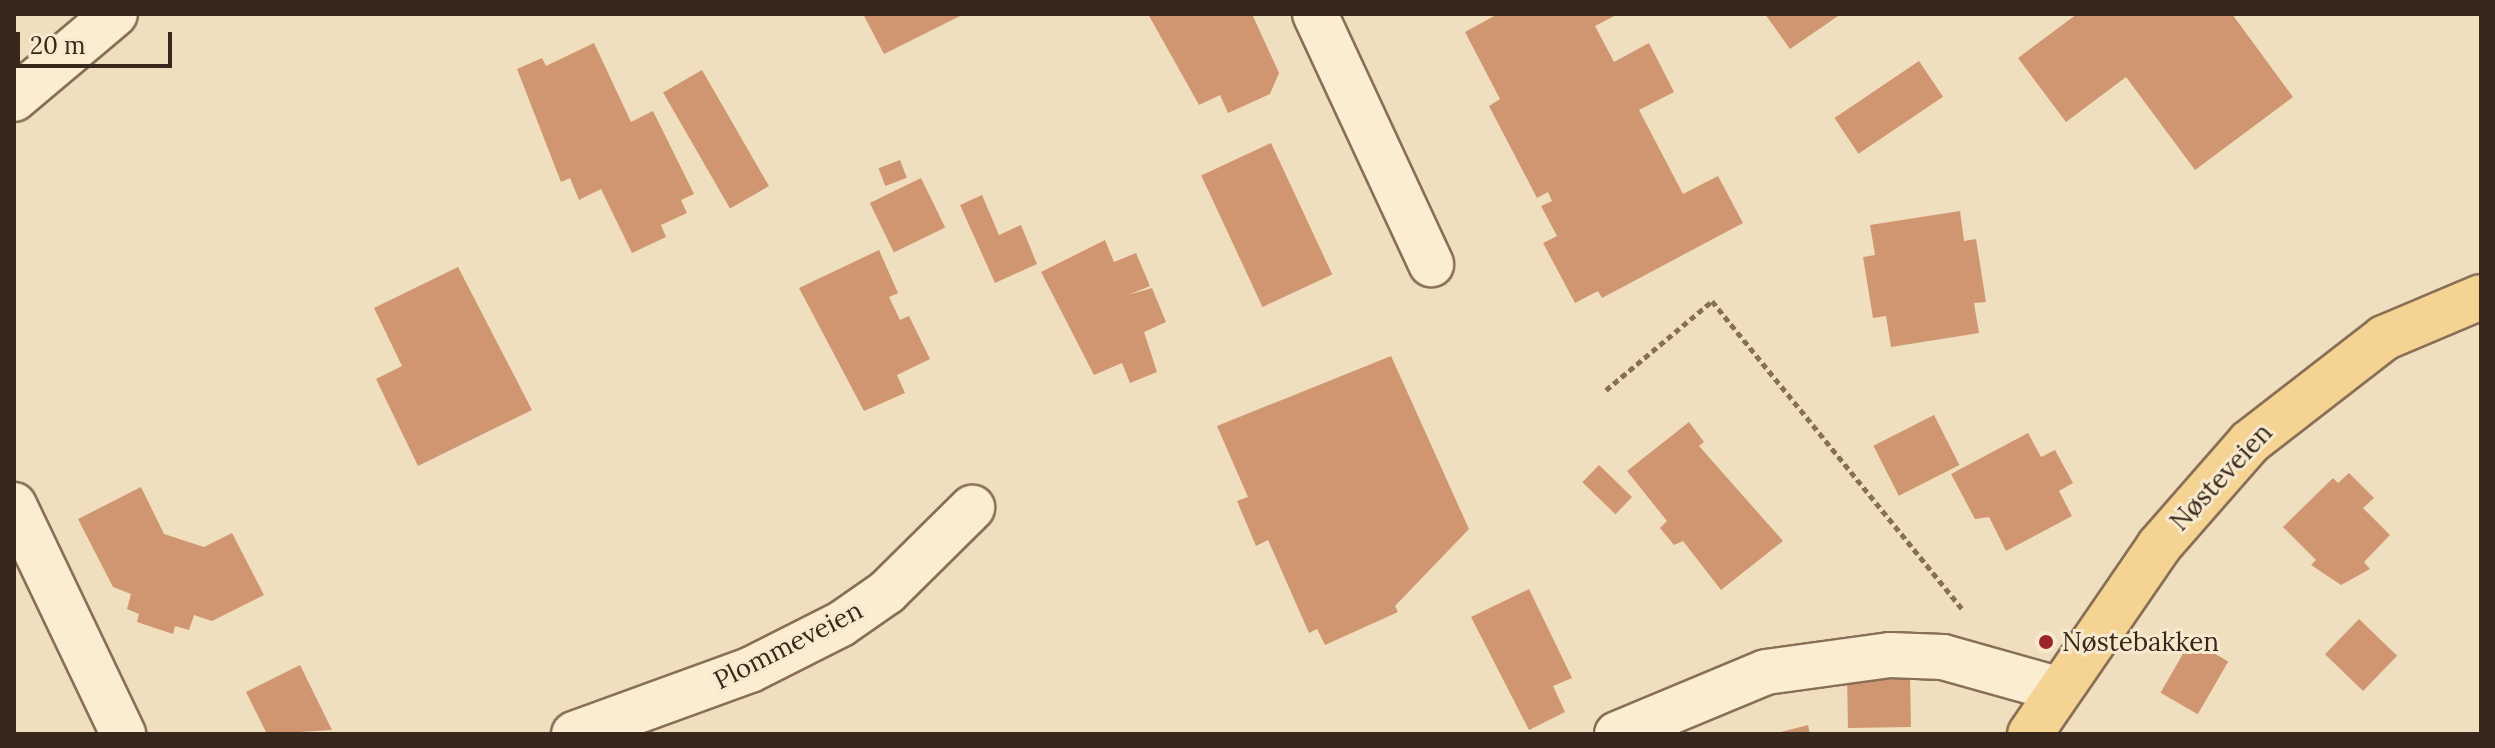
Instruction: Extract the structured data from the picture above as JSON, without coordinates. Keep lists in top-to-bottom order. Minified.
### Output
{"streets":{"main road":["Nøsteveien"],"street":["Plommeveien"]},"places":["Nøstebakken"],"scale_bar":"20 m"}
